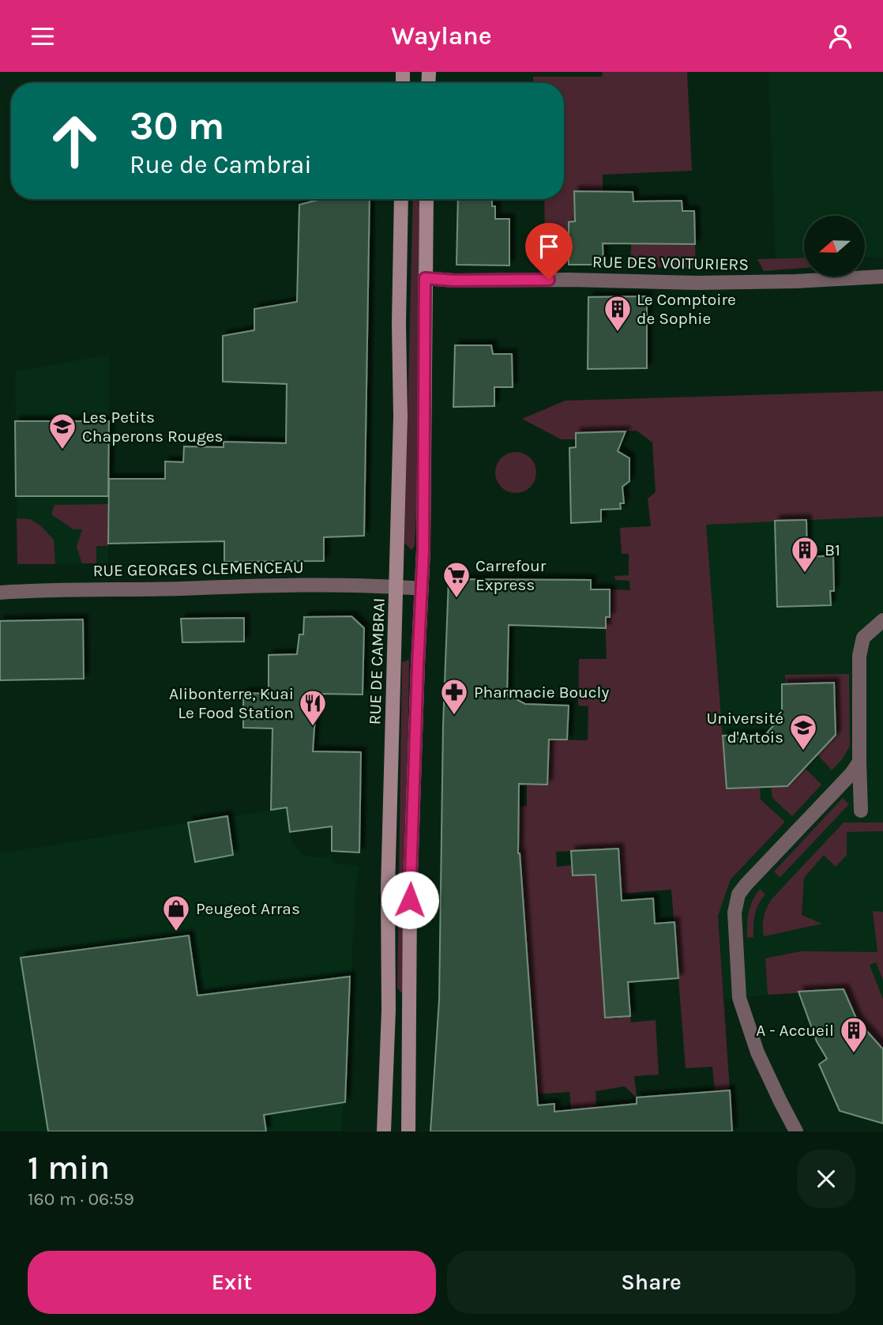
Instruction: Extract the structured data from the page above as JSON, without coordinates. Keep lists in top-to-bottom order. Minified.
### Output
{"streets":{"main road":["RUE DE CAMBRAI"],"street":["RUE DES VOITURIERS","RUE GEORGES CLEMENCEAU"]},"crossings":[["RUE GEORGES CLEMENCEAU","RUE DE CAMBRAI"]],"places":{"building":["Le Comptoire de Sophie","B1","A - Accueil"],"school or university":["Les Petits Chaperons Rouges","Université d'Artois"],"supermarket":["Carrefour Express"],"pharmacy":["Pharmacie Boucly"],"restaurant":["Alibonterre, Kuai Le Food Station"],"shop":["Peugeot Arras"]},"north":"left","page":{"header":"Waylane","turn":["30 m","Rue de Cambrai"],"heading":["1 min","160 m · 06:59"],"buttons":["Exit","Share"]}}
